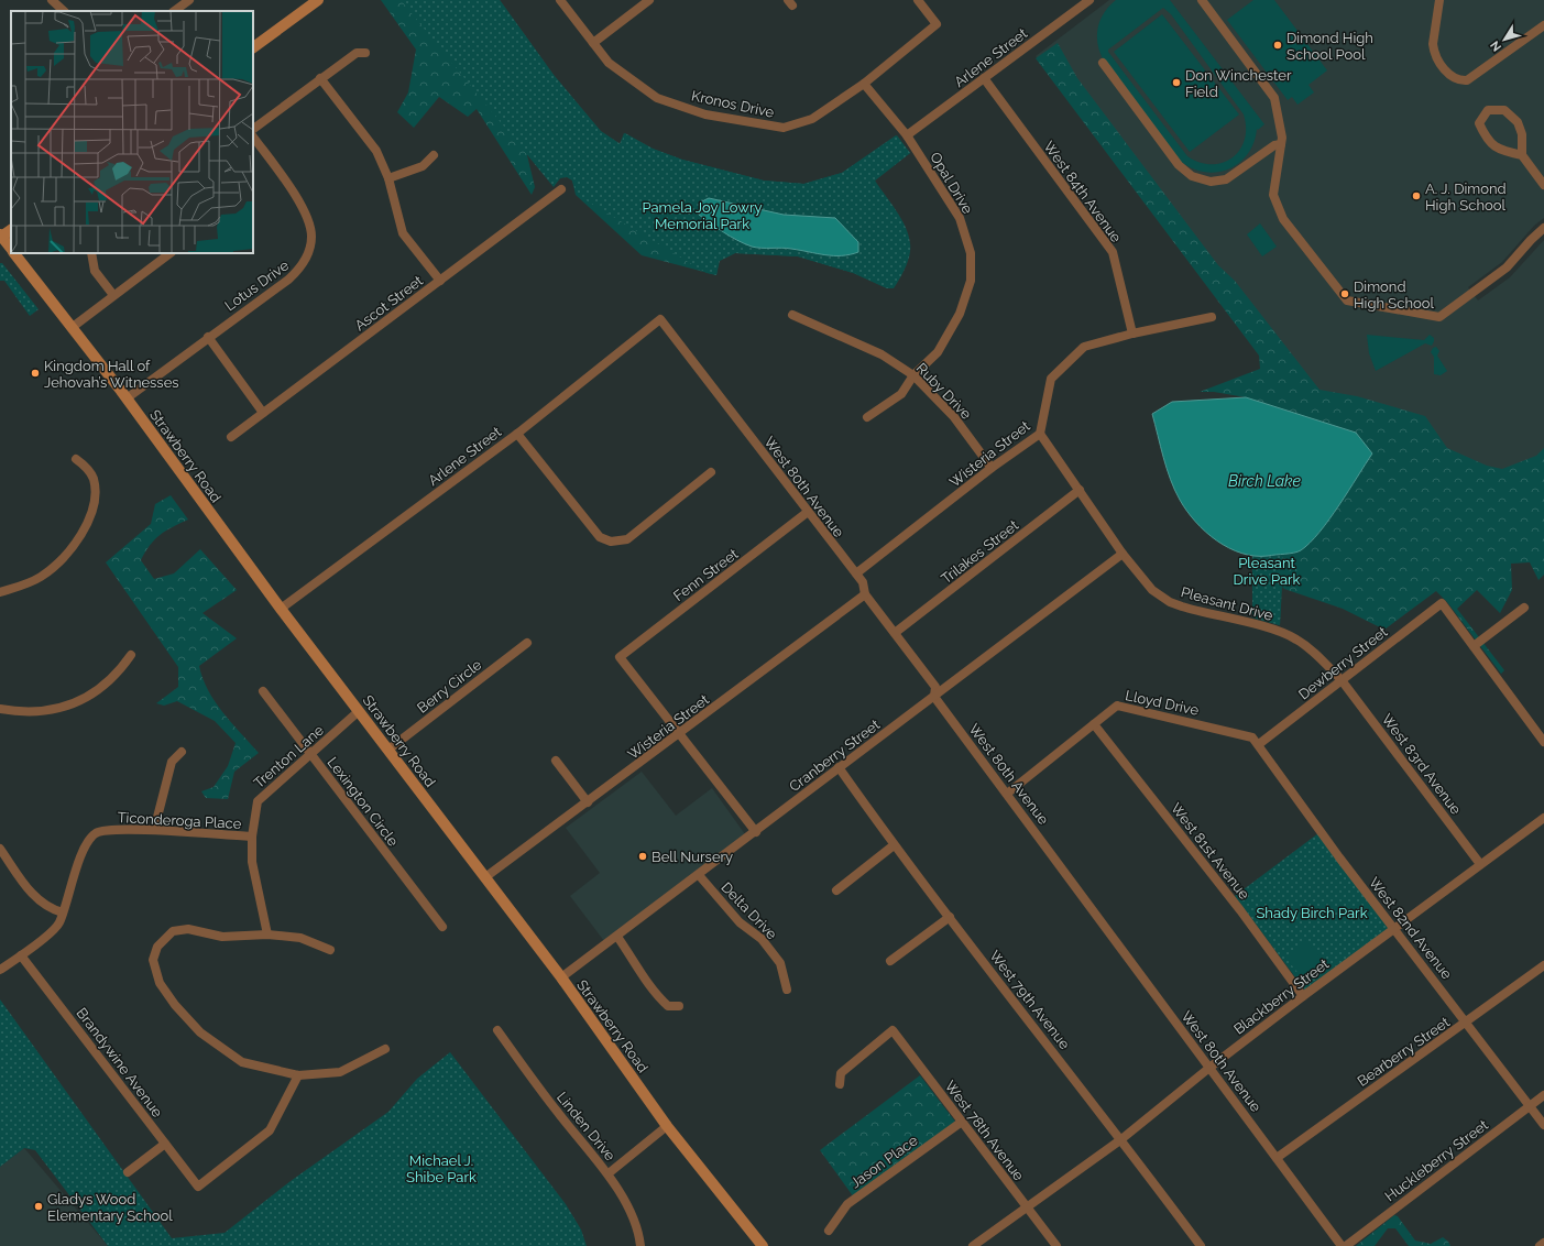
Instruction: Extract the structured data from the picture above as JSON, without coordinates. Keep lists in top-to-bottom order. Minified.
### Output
{"streets":{"street":["Arlene Street","Kronos Drive","Opal Drive","West 84th Avenue","Lotus Drive","Ascot Street","Ruby Drive","Wisteria Street","Strawberry Road","West 80th Avenue","Trilakes Street","Fenn Street","Pleasant Drive","Dewberry Street","Berry Circle","Lloyd Drive","Cranberry Street","Trenton Lane","West 83rd Avenue","Lexington Circle","Ticonderoga Place","West 81st Avenue","Delta Drive","West 82nd Avenue","Blackberry Street","West 79th Avenue","Bearberry Street","Brandywine Avenue","Linden Drive","West 78th Avenue","Huckleberry Street","Jason Place"]},"crossings":[["Arlene Street","Opal Drive"],["Arlene Street","West 84th Avenue"],["Arlene Street","Strawberry Road"],["Arlene Street","West 80th Avenue"],["Kronos Drive","Opal Drive"],["Opal Drive","Ruby Drive"],["West 84th Avenue","Wisteria Street"],["Lotus Drive","Strawberry Road"],["Ruby Drive","Wisteria Street"],["Wisteria Street","Strawberry Road"],["Wisteria Street","West 80th Avenue"],["Wisteria Street","Fenn Street"],["Wisteria Street","Pleasant Drive"],["Strawberry Road","Berry Circle"],["Strawberry Road","Cranberry Street"],["Strawberry Road","Trenton Lane"],["West 80th Avenue","Trilakes Street"],["West 80th Avenue","Fenn Street"],["West 80th Avenue","Lloyd Drive"],["West 80th Avenue","Cranberry Street"],["West 80th Avenue","Blackberry Street"],["West 80th Avenue","Bearberry Street"],["Trilakes Street","Pleasant Drive"],["Pleasant Drive","Dewberry Street"],["Pleasant Drive","Cranberry Street"],["Pleasant Drive","West 83rd Avenue"],["Dewberry Street","Lloyd Drive"],["Dewberry Street","West 83rd Avenue"],["Dewberry Street","West 82nd Avenue"],["Lloyd Drive","West 81st Avenue"],["Lloyd Drive","West 82nd Avenue"],["Cranberry Street","Delta Drive"],["Cranberry Street","West 79th Avenue"],["Trenton Lane","Lexington Circle"],["Trenton Lane","Ticonderoga Place"],["West 83rd Avenue","Blackberry Street"],["Ticonderoga Place","Brandywine Avenue"],["West 81st Avenue","Blackberry Street"],["West 82nd Avenue","Blackberry Street"],["West 82nd Avenue","Bearberry Street"],["West 82nd Avenue","Huckleberry Street"],["Blackberry Street","West 79th Avenue"],["Blackberry Street","West 78th Avenue"],["West 78th Avenue","Jason Place"]],"water":["Birch Lake"],"parks":["Pamela Joy Lowry Memorial Park","Pleasant Drive Park","Shady Birch Park","Michael J. Shibe Park"],"places":["Dimond High School Pool","Don Winchester Field","A. J. Dimond High School","Dimond High School","Kingdom Hall of Jehovah’s Witnesses","Bell Nursery","Gladys Wood Elementary School"],"north":"bottom left"}
